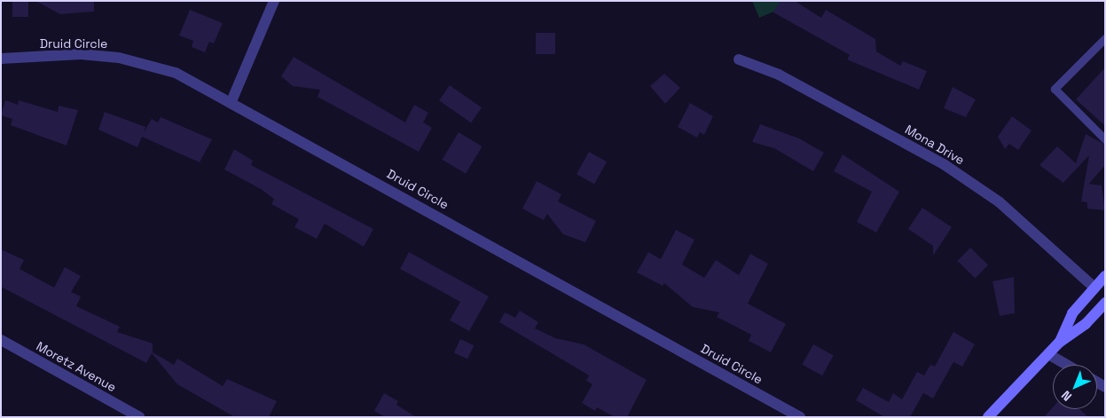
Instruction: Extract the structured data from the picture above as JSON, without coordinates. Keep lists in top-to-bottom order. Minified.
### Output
{"streets":{"street":["Druid Circle","Mona Drive","Moretz Avenue"]},"north":"bottom left"}
